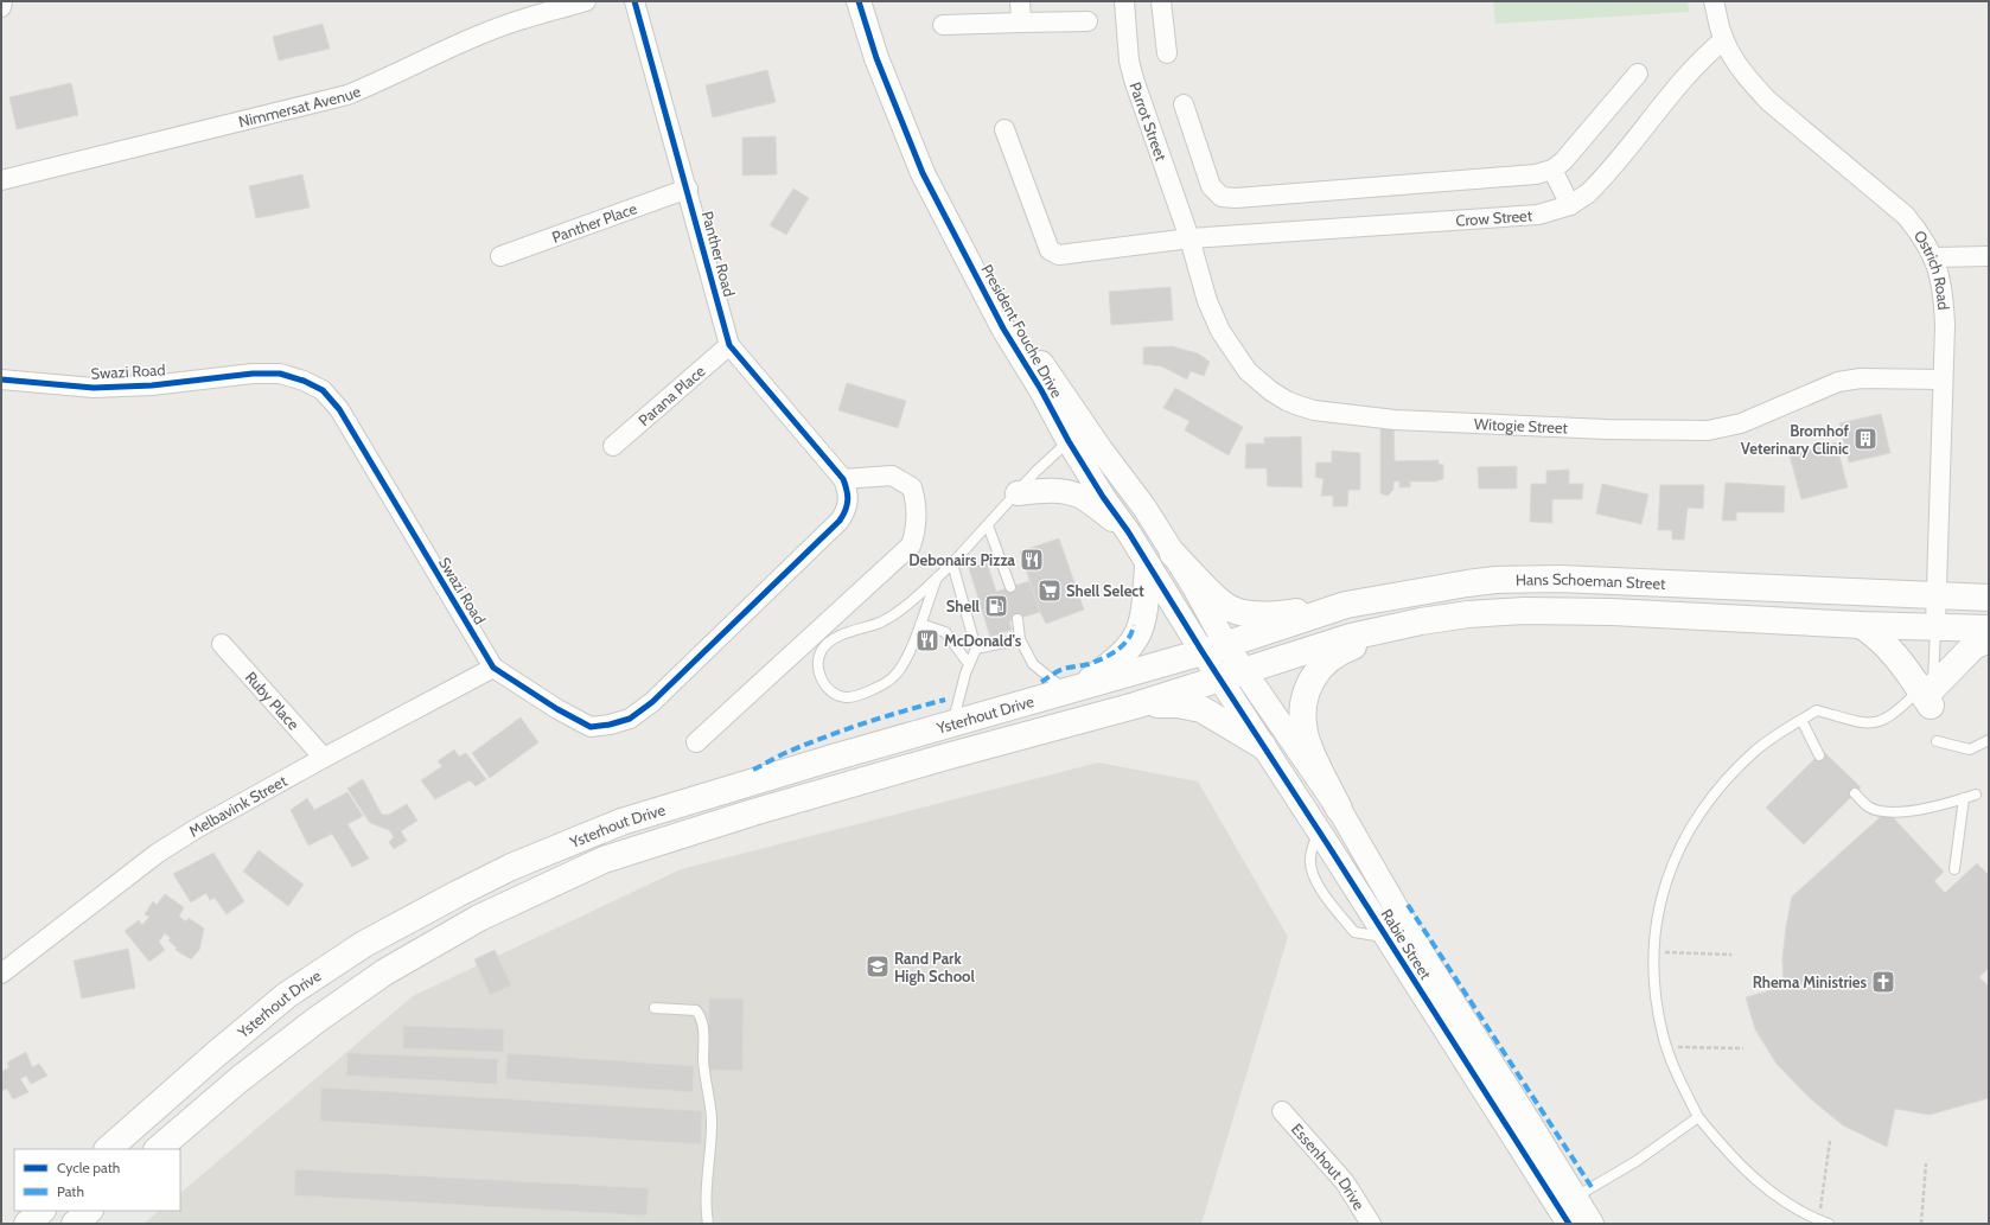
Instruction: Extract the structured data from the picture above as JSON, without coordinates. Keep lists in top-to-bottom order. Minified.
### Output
{"streets":{"main road":["Hans Schoeman Street","Ysterhout Drive"],"street":["Nimmersat Avenue","Parrot Street","Crow Street","Panther Place","Panther Road","Ostrich Road","President Fouche Drive","Swazi Road","Parana Place","Witogie Street","Ruby Place","Melbavink Street","Rabie Street","Essenhout Drive"]},"crossings":[["Parrot Street","Crow Street"],["Parrot Street","Witogie Street"],["Crow Street","Ostrich Road"],["Crow Street","Witogie Street"],["Panther Place","Panther Road"],["Panther Road","Swazi Road"],["Panther Road","Parana Place"],["Ostrich Road","Witogie Street"],["Ostrich Road","Hans Schoeman Street"],["President Fouche Drive","Hans Schoeman Street"],["President Fouche Drive","Ysterhout Drive"],["President Fouche Drive","Rabie Street"],["Swazi Road","Melbavink Street"],["Hans Schoeman Street","Ysterhout Drive"],["Hans Schoeman Street","Rabie Street"],["Ruby Place","Melbavink Street"],["Ysterhout Drive","Rabie Street"]],"places":{"building":["Bromhof Veterinary Clinic"],"restaurant":["Debonairs Pizza","McDonald's"],"supermarket":["Shell Select"],"fuel station":["Shell"],"school or university":["Rand Park High School"],"church":["Rhema Ministries"]},"legend":["Cycle path","Path"]}
